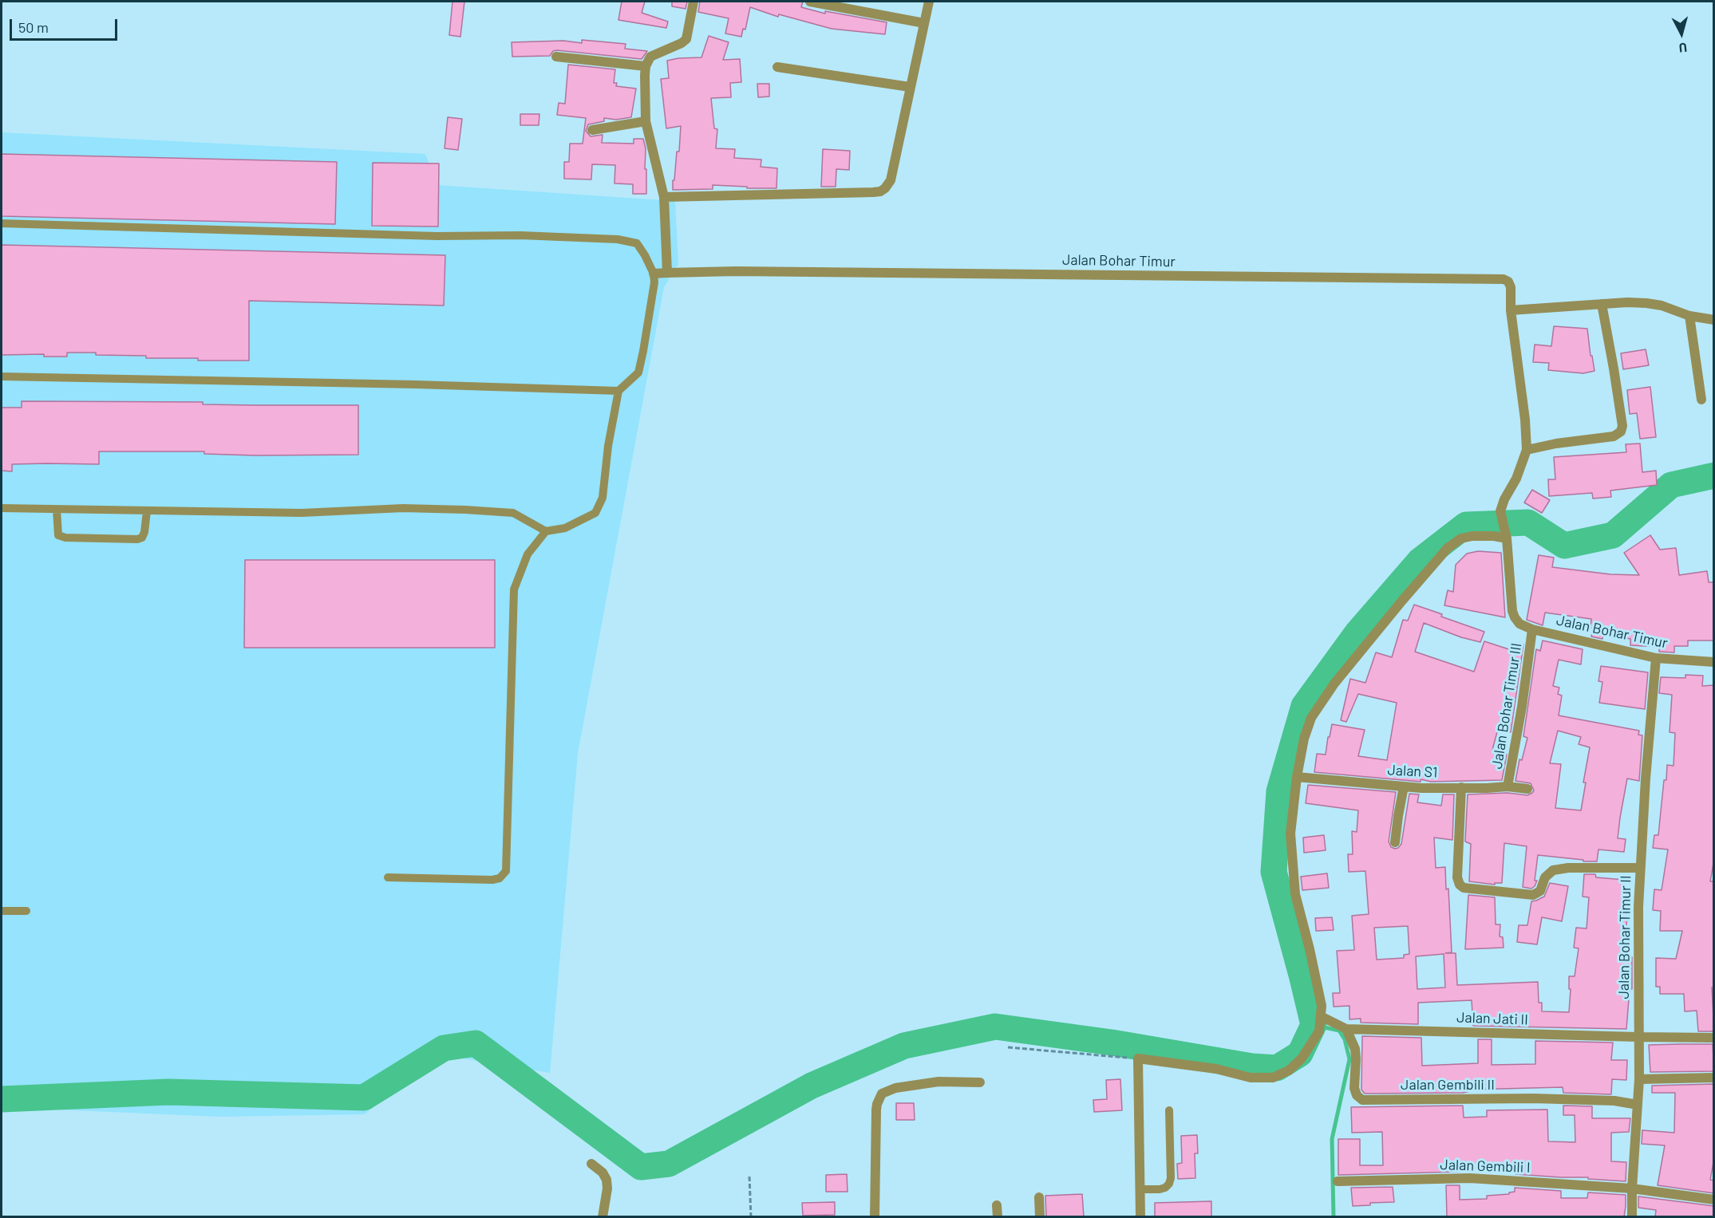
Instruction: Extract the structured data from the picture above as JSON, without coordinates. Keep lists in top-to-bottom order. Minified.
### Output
{"streets":{"street":["Jalan Bohar Timur","Jalan Bohar Timur III","Jalan S1","Jalan Bohar Timur II","Jalan Jati II","Jalan Gembili II","Jalan Gembili I"]},"crossings":[["Jalan Bohar Timur","Jalan Bohar Timur III"],["Jalan Bohar Timur","Jalan Bohar Timur II"],["Jalan Bohar Timur III","Jalan S1"],["Jalan Bohar Timur II","Jalan Jati II"],["Jalan Bohar Timur II","Jalan Gembili II"],["Jalan Bohar Timur II","Jalan Gembili I"],["Jalan Jati II","Jalan Gembili II"]],"scale_bar":"50 m","north":"bottom"}
